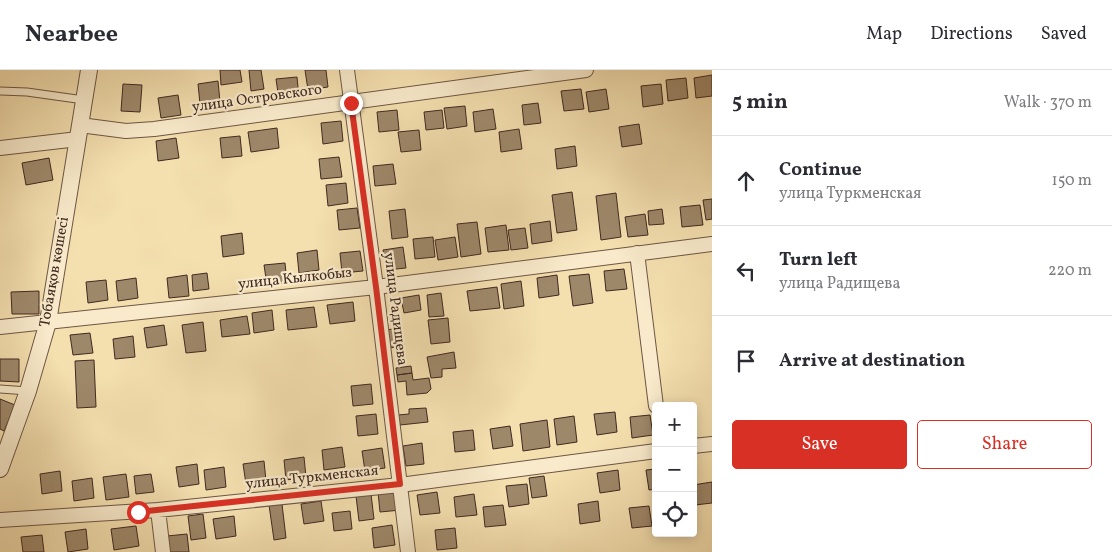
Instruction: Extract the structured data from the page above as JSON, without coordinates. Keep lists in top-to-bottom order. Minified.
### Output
{"streets":{"street":["улица Островского","Тобаяқов көшесі","улица Кылкобыз","улица Радищева","улица Туркменская"]},"crossings":[["улица Островского","Тобаяқов көшесі"],["улица Островского","улица Радищева"],["Тобаяқов көшесі","улица Кылкобыз"],["улица Кылкобыз","улица Радищева"],["улица Радищева","улица Туркменская"]],"page":{"header":"Nearbee","nav":["Map","Directions","Saved"],"heading":["5 min","Walk · 370 m"],"list":[["Continue","улица Туркменская","150 m"],["Turn left","улица Радищева","220 m"],"Arrive at destination"],"map_buttons":["+","−"],"buttons":["Save","Share"]}}
